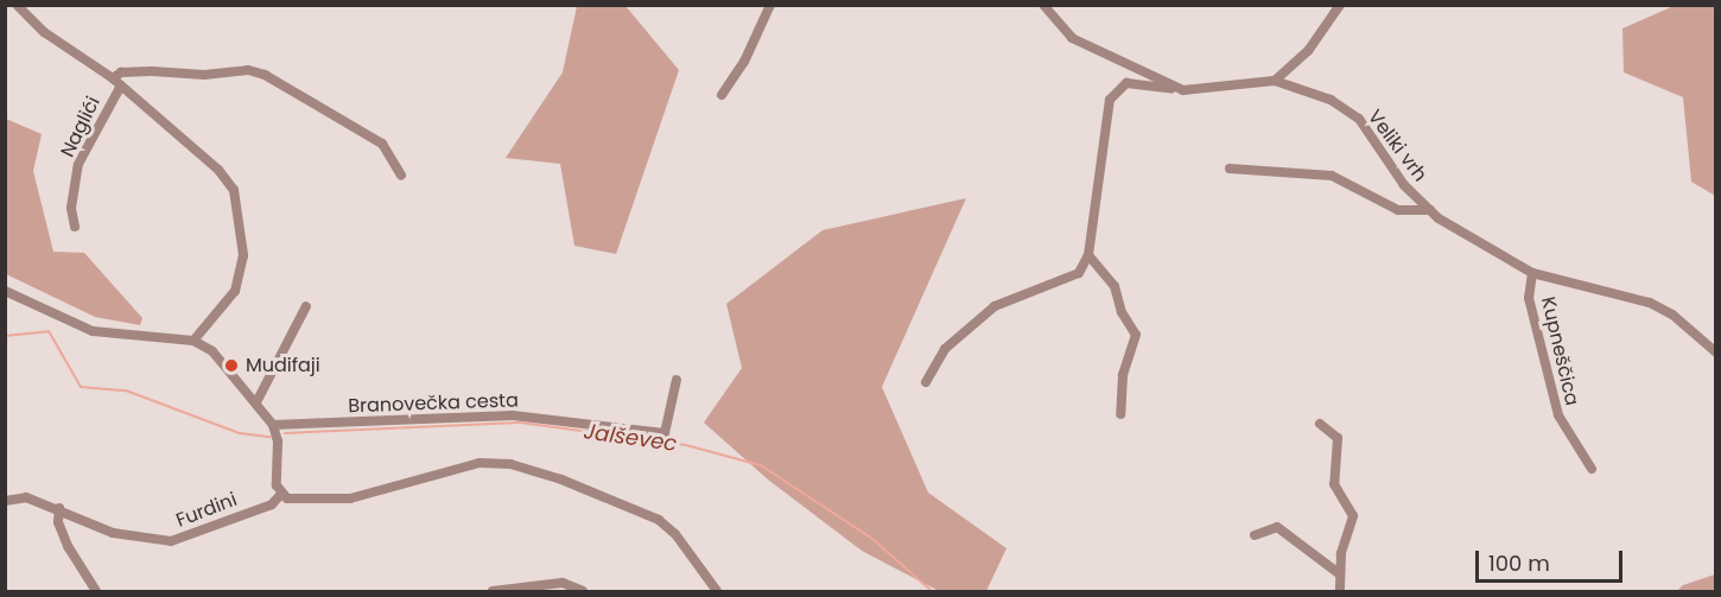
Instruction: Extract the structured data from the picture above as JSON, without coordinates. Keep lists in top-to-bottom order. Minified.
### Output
{"streets":{"street":["Naglići","Veliki vrh","Kupneščica","Branovečka cesta","Furdini"]},"crossings":[["Veliki vrh","Kupneščica"]],"water":["Jalševec"],"places":["Mudifaji"],"scale_bar":"100 m"}
